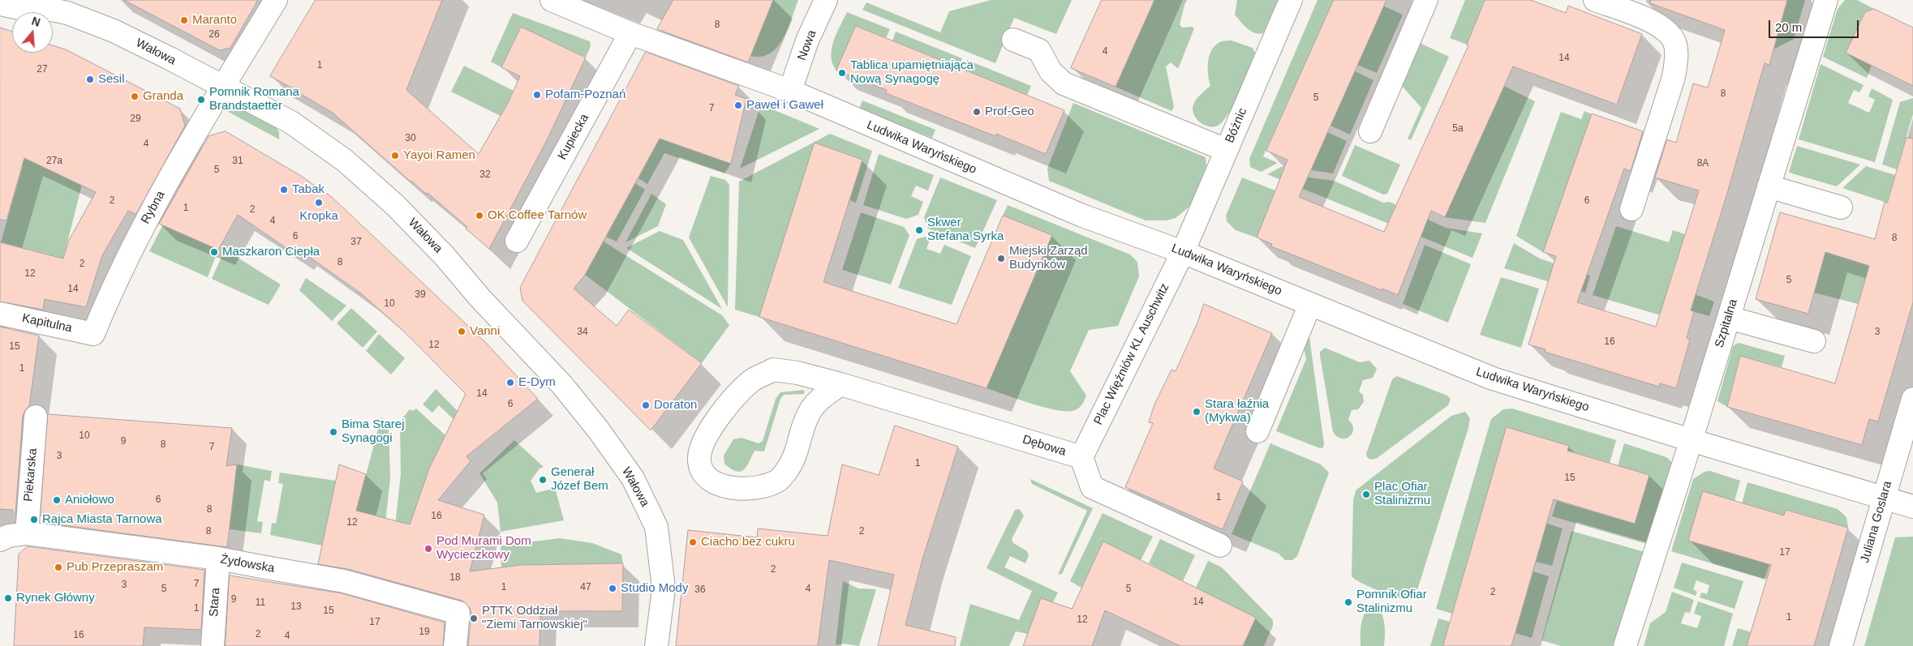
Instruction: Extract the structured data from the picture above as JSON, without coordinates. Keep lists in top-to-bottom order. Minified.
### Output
{"streets":{"street":["Nowa","Wałowa","Bóżnic","Kupiecka","Ludwika Waryńskiego","Rybna","Kapitulna","Szpitalna","Plac Więźniów KL Auschwitz","Dębowa","Piekarska","Juliana Goslara","Żydowska","Stara"]},"crossings":[["Nowa","Ludwika Waryńskiego"],["Wałowa","Rybna"],["Bóżnic","Ludwika Waryńskiego"],["Bóżnic","Plac Więźniów KL Auschwitz"],["Kupiecka","Ludwika Waryńskiego"],["Ludwika Waryńskiego","Szpitalna"],["Ludwika Waryńskiego","Plac Więźniów KL Auschwitz"],["Ludwika Waryńskiego","Juliana Goslara"],["Rybna","Kapitulna"],["Plac Więźniów KL Auschwitz","Dębowa"],["Piekarska","Żydowska"],["Żydowska","Stara"]],"places":["Maranto","Tablica upamiętniająca Nową Synagogę","Sesil","Pofam-Poznań","Granda","Pomnik Romana Brandstaetter","Paweł i Gaweł","Prof-Geo","Yayoi Ramen","Tabak","Kropka","OK Coffee Tarnów","Skwer Stefana Syrka","Maszkaron Ciepła","Miejski Zarząd Budynków","Vanni","E-Dym","Doraton","Stara łaźnia (Mykwa)","Bima Starej Synagogi","Generał Józef Bem","Plac Ofiar Stalinizmu","Aniołowo","Rajca Miasta Tarnowa","Ciacho bez cukru","Pod Murami Dom Wycieczkowy","Pub Przepraszam","Studio Mody","Rynek Główny","Pomnik Ofiar Stalinizmu","PTTK Oddział \"Ziemi Tarnowskiej\""],"house_numbers":["8","26","4","14","1","27","8","5","7","29","5a","30","4","27a","31","8A","5","32","2","6","1","2","4","6","8","37","8","2","12","5","14","39","10","34","3","16","12","15","1","14","6","10","9","8","7","3","1","15","1","6","8","16","12","8","2","17","2","18","7","3","1","47","5","4","5","36","2","9","14","11","13","1","15","1","12","17","19","2","16","4"],"scale_bar":"20 m","north":"top"}
